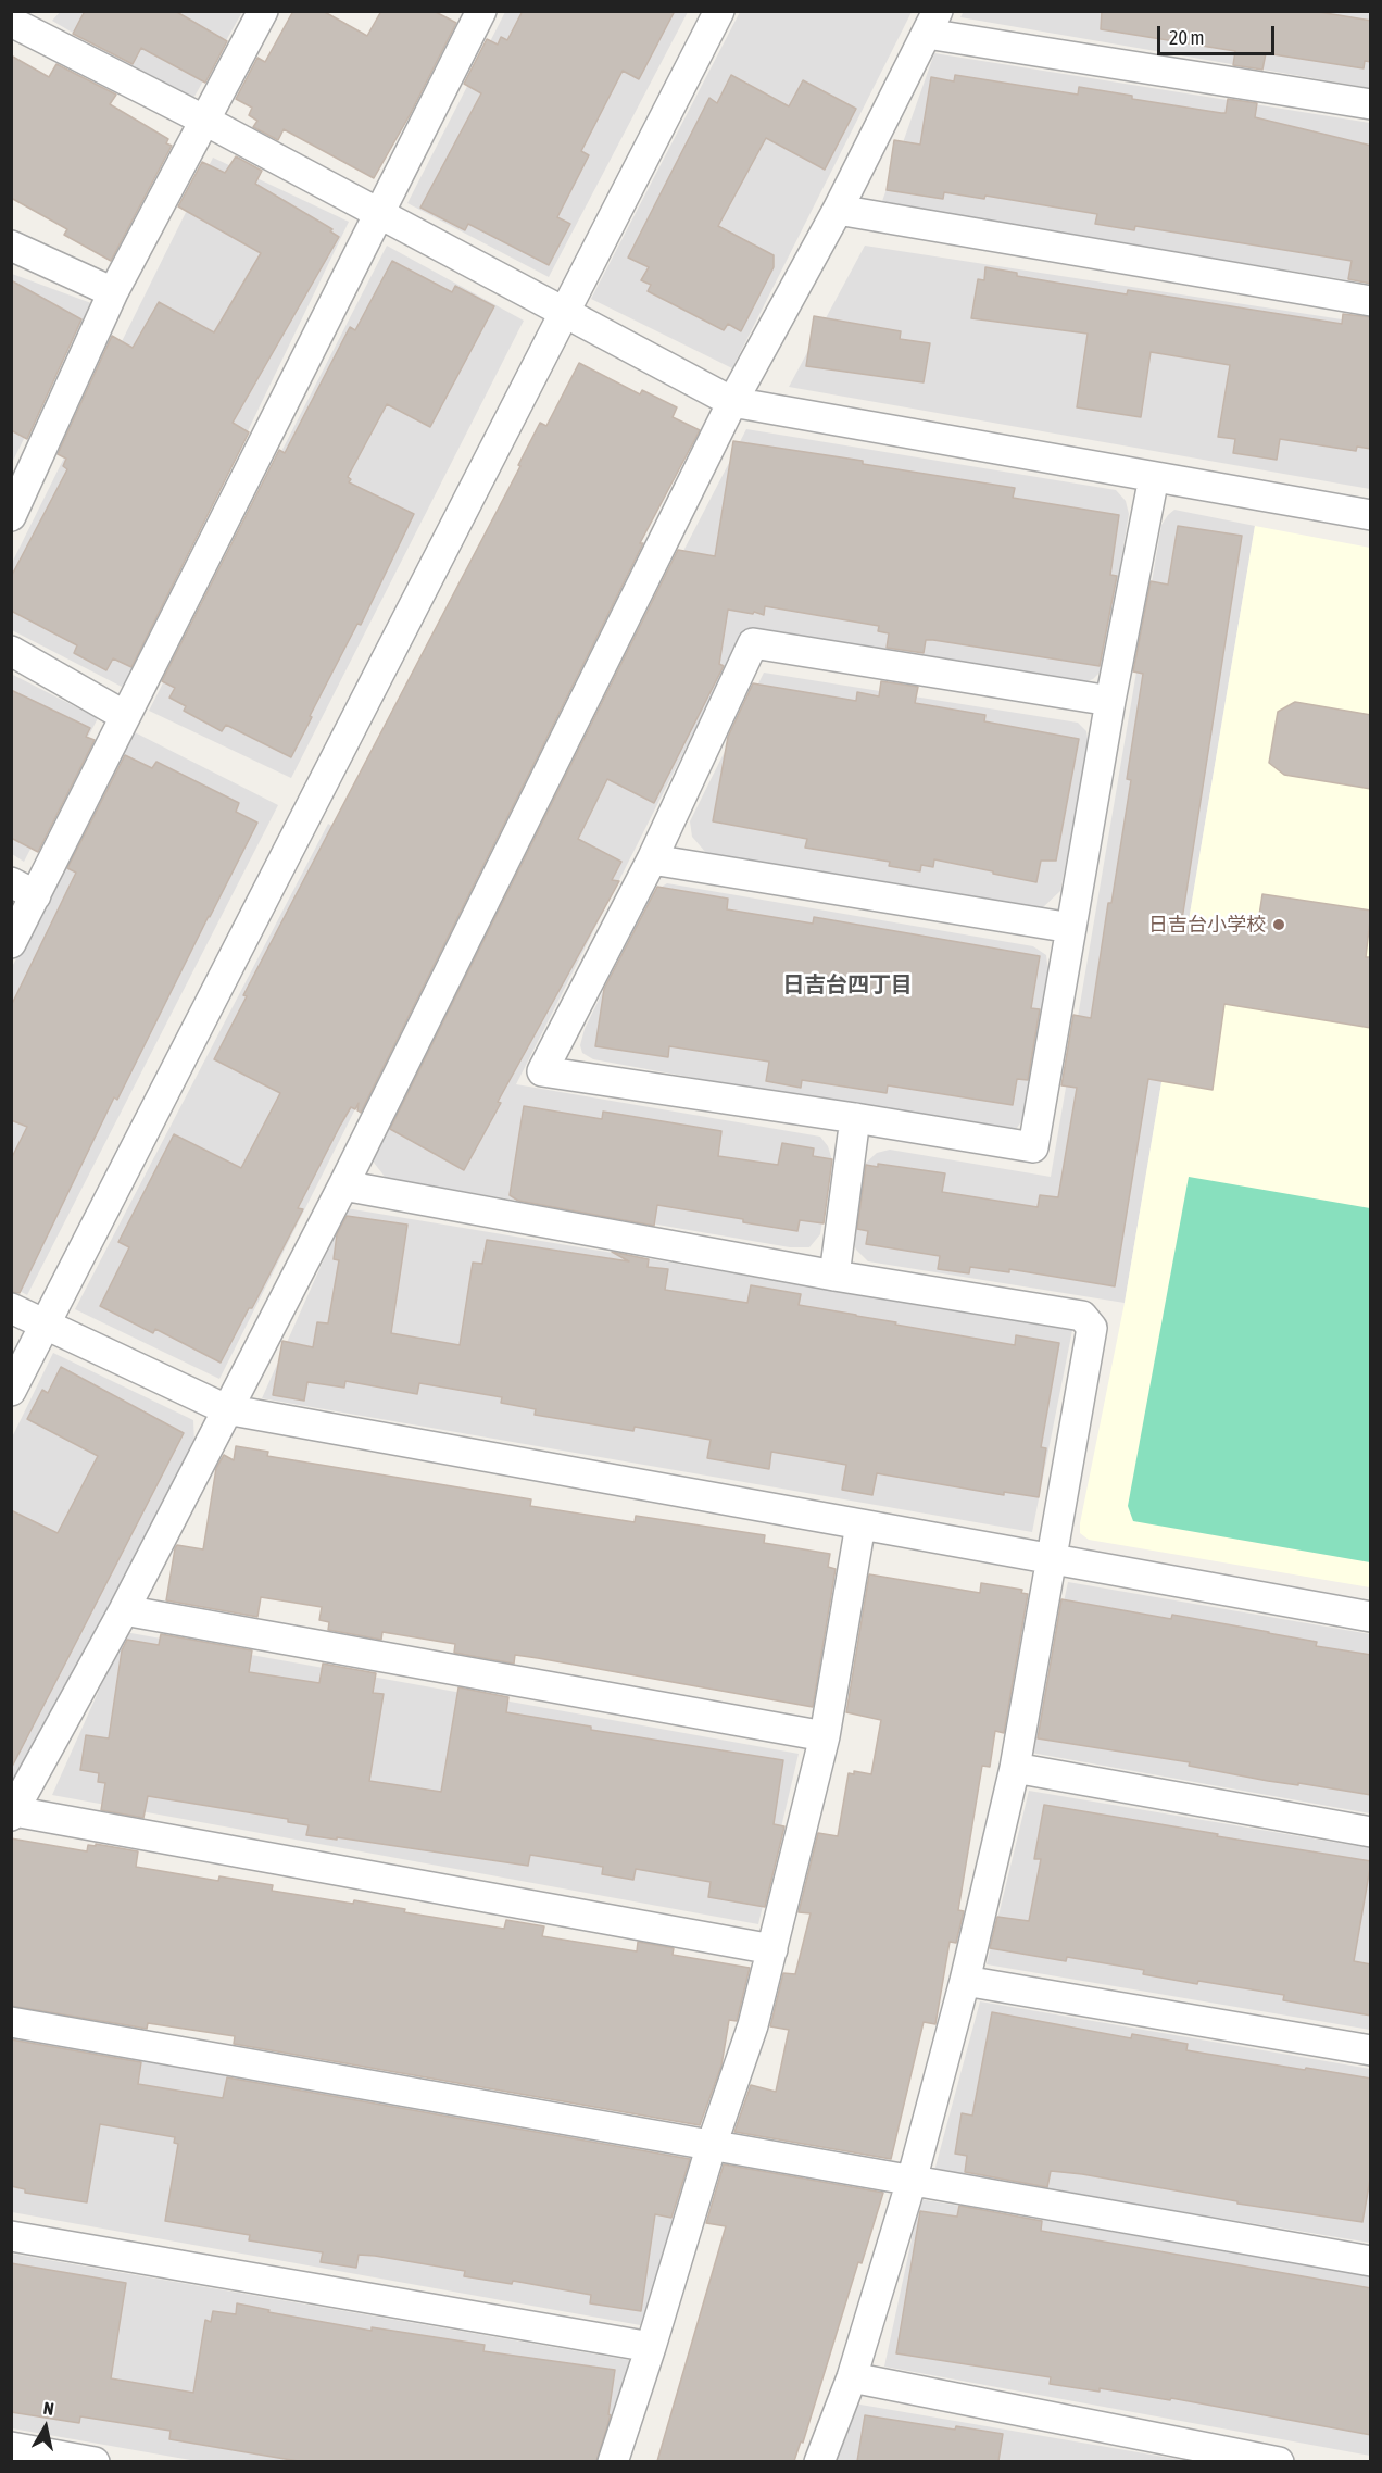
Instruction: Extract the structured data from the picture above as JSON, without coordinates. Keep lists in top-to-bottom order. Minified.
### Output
{"districts":["日吉台四丁目"],"places":["日吉台小学校"],"scale_bar":"20 m","north":"top"}
